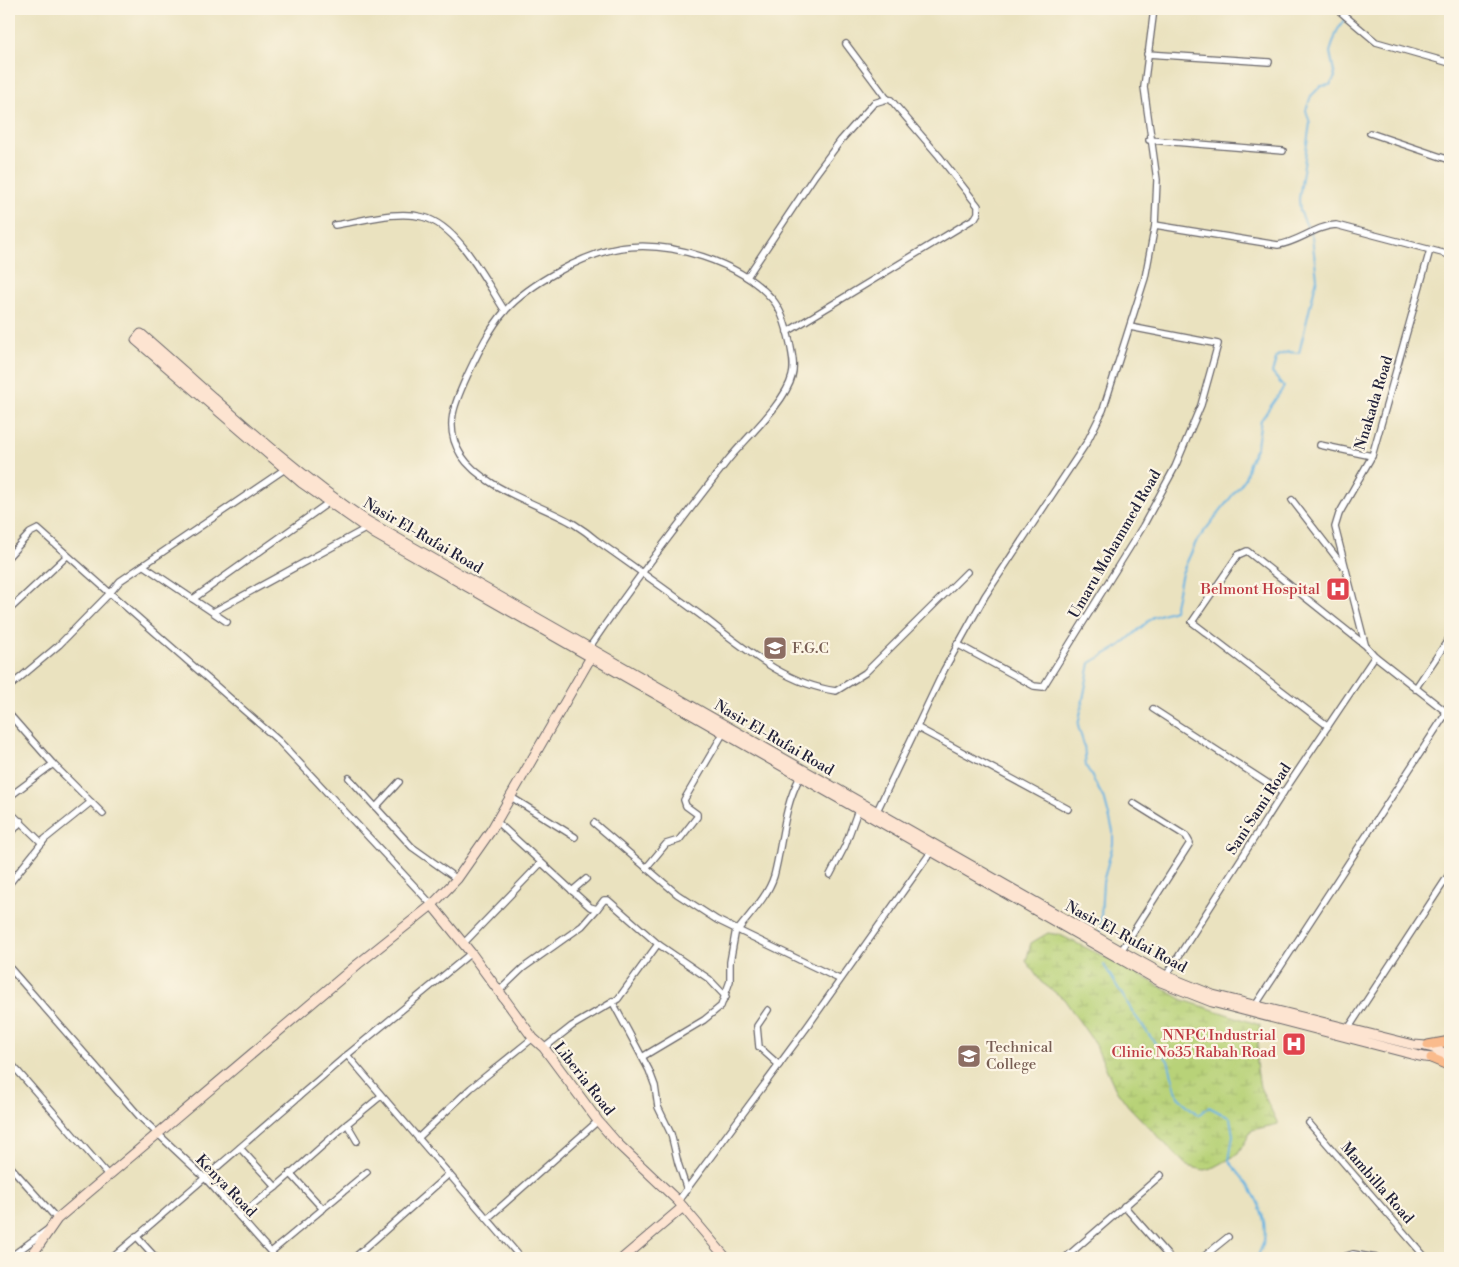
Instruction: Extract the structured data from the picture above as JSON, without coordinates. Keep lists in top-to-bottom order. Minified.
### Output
{"streets":{"main road":["Nasir El-Rufai Road","Liberia Road"],"street":["Nnakada Road","Umaru Mohammed Road","Sani Sami Road","Mambilla Road","Kenya Road"]},"crossings":[["Nasir El-Rufai Road","Sani Sami Road"]],"places":{"hospital":["Belmont Hospital","NNPC Industrial Clinic No35 Rabah Road"],"school or university":["F.G.C","Technical College"]}}
